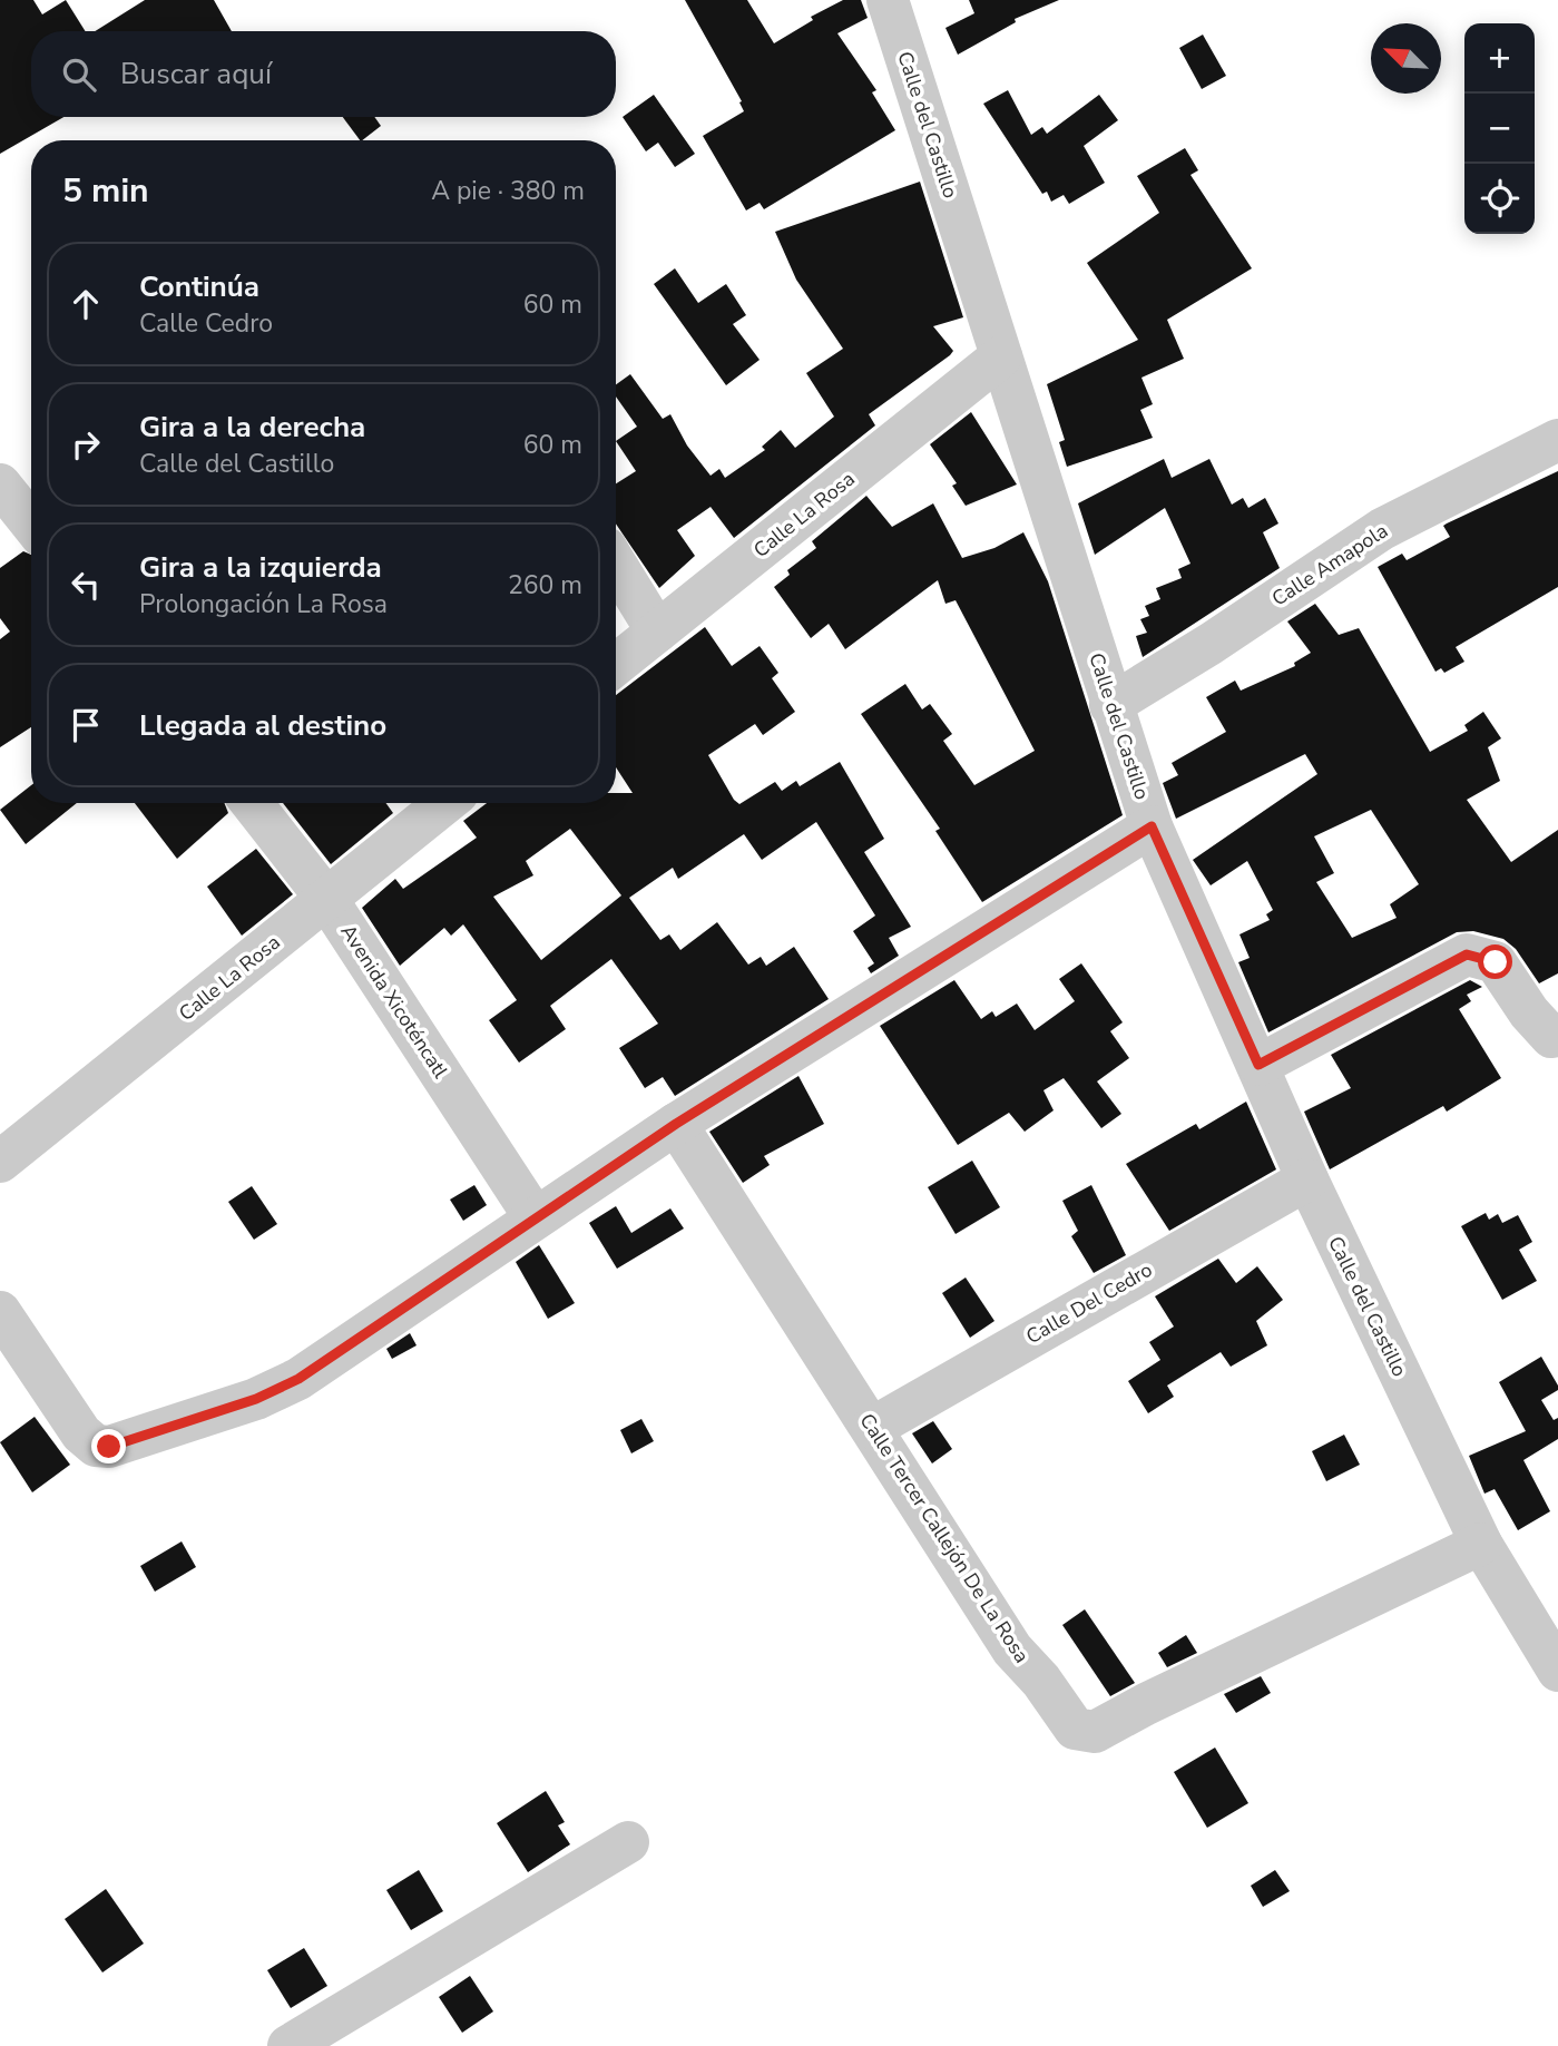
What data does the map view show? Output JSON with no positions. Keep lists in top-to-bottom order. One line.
{"streets":{"street":["Calle del Castillo","Calle La Rosa","Calle Amapola","Avenida Xicoténcatl","Calle Del Cedro","Calle Tercer Callejón De La Rosa"]},"crossings":[["Calle del Castillo","Calle La Rosa"],["Calle del Castillo","Calle Amapola"],["Calle del Castillo","Calle Del Cedro"],["Calle del Castillo","Calle Tercer Callejón De La Rosa"],["Calle La Rosa","Avenida Xicoténcatl"],["Calle Del Cedro","Calle Tercer Callejón De La Rosa"]],"north":"top left","page":{"map_buttons":["+","−"],"search":"Buscar aquí","heading":["5 min","A pie · 380 m"],"list":[["Continúa","Calle Cedro","60 m"],["Gira a la derecha","Calle del Castillo","60 m"],["Gira a la izquierda","Prolongación La Rosa","260 m"],"Llegada al destino"]}}
